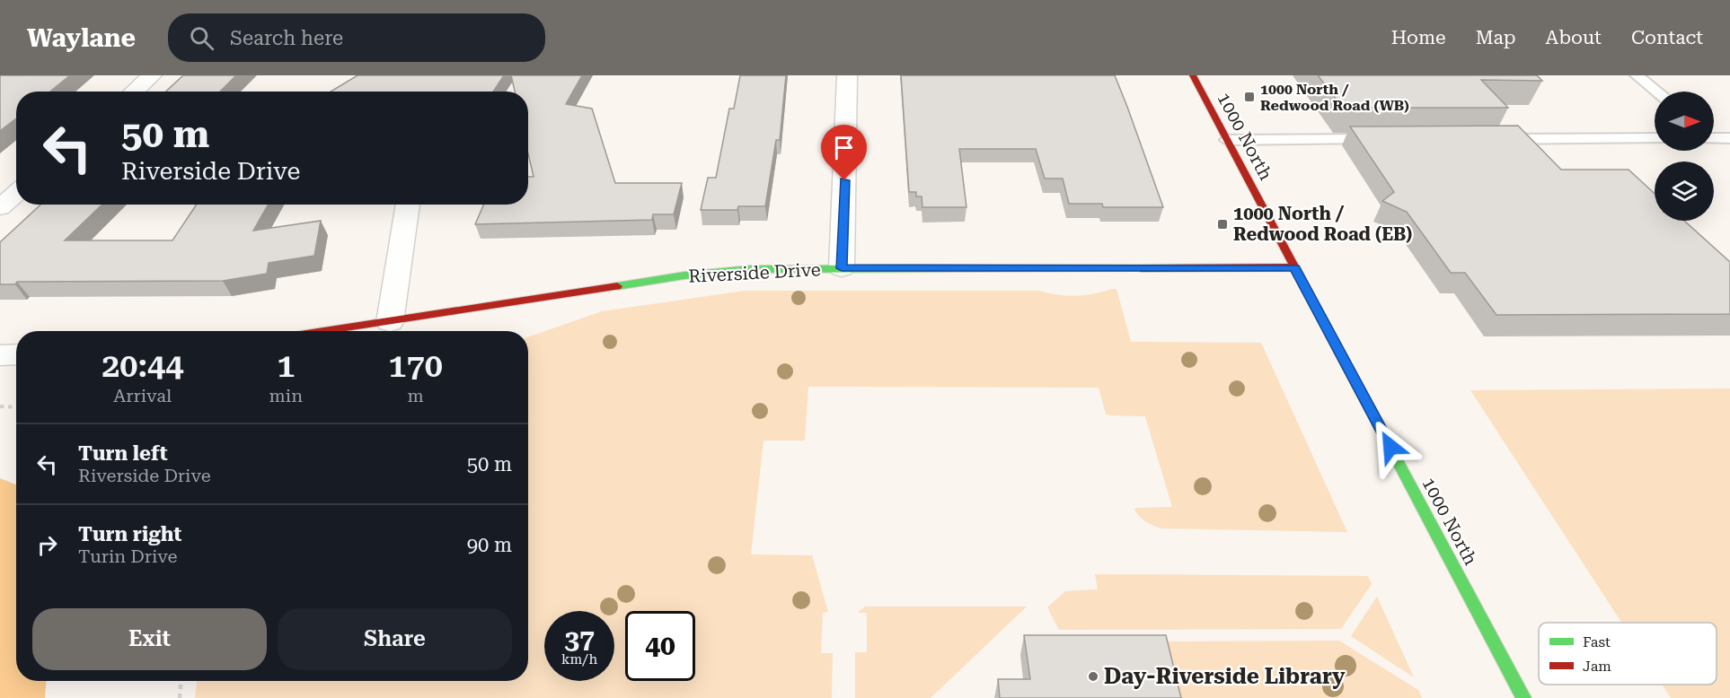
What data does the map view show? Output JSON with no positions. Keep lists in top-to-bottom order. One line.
{"streets":{"street":["1000 North","Riverside Drive"]},"crossings":[["1000 North","Riverside Drive"]],"places":{"transit":["1000 North / Redwood Road (WB)","1000 North / Redwood Road (EB)"],"other":["Day-Riverside Library"]},"legend":["Fast","Jam"],"north":"right","page":{"header":"Waylane","search":"Search here","nav":["Home","Map","About","Contact"],"turn":["50 m","Riverside Drive"],"eta":["20:44","Arrival","1","min","170","m"],"list":[{"name":"Turn left","note":"Riverside Drive","value":"50 m"},{"name":"Turn right","note":"Turin Drive","value":"90 m"}],"buttons":["Exit","Share"],"speed":"37 km/h","limit":"40"}}
